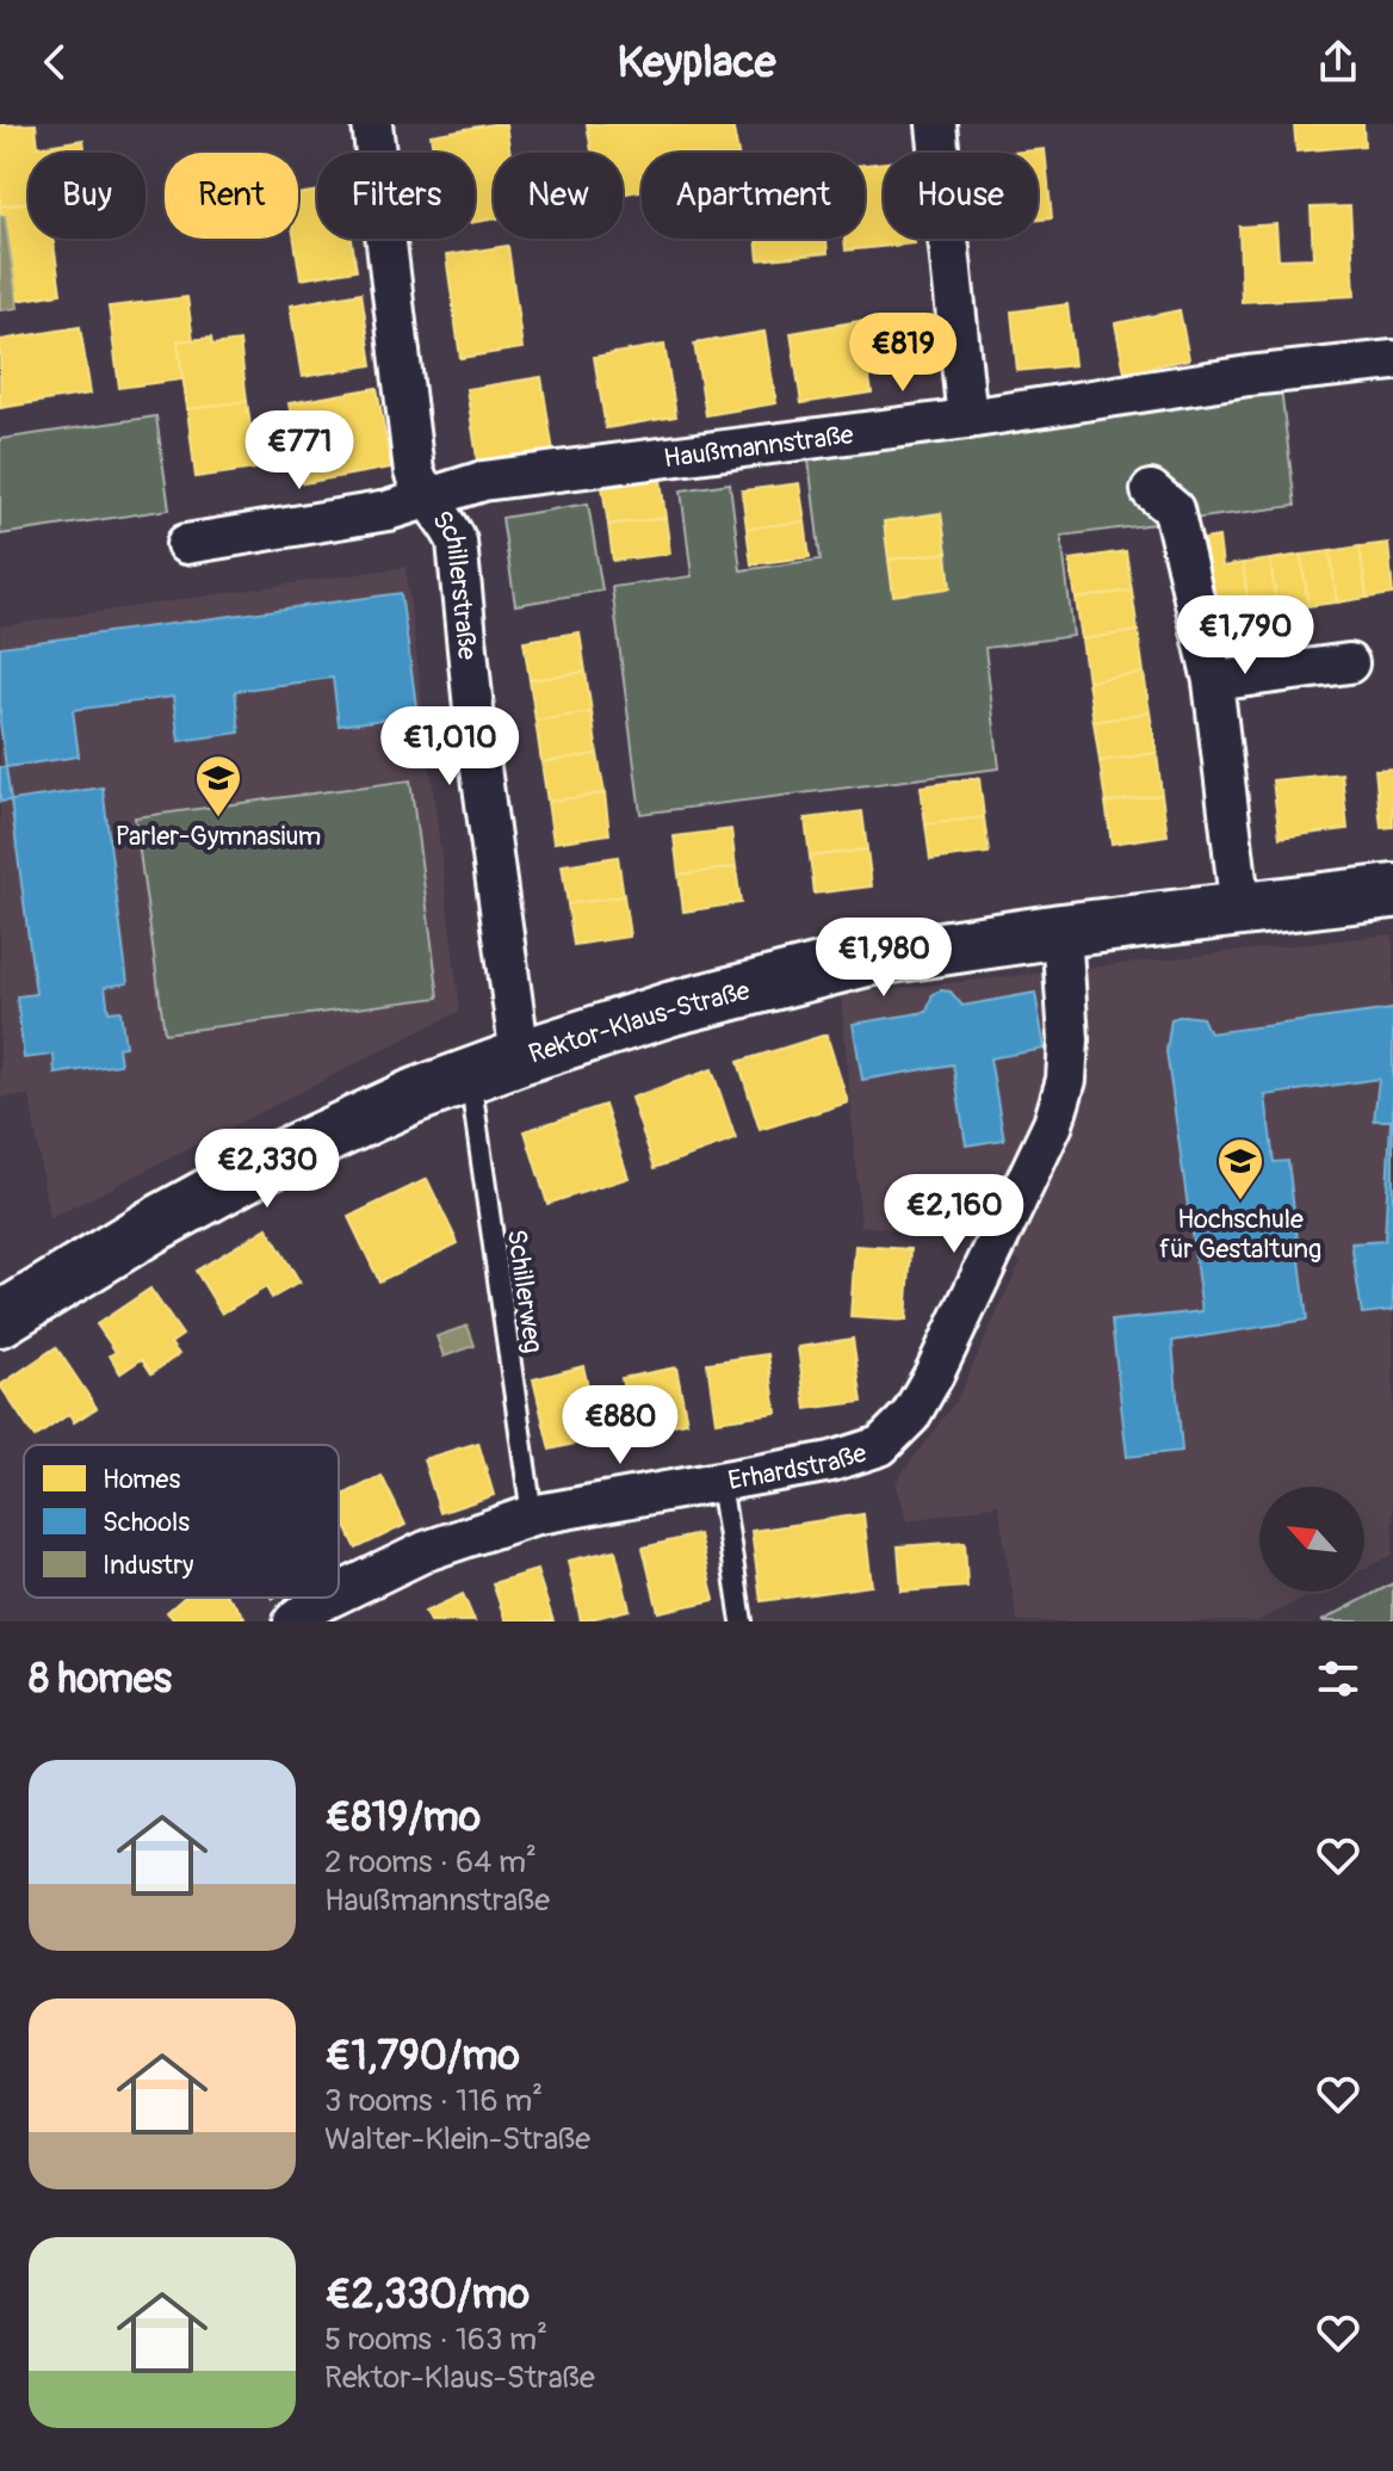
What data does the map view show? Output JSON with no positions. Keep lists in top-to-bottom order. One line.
{"streets":{"main road":["Rektor-Klaus-Straße"],"street":["Haußmannstraße","Schillerstraße","Erhardstraße"],"lane":["Schillerweg"]},"crossings":[["Haußmannstraße","Schillerstraße"],["Schillerstraße","Rektor-Klaus-Straße"],["Rektor-Klaus-Straße","Schillerweg"],["Rektor-Klaus-Straße","Erhardstraße"],["Schillerweg","Erhardstraße"]],"places":{"school or university":["Parler-Gymnasium","Hochschule für Gestaltung"]},"legend":["Homes","Schools","Industry"],"north":"top left","page":{"header":"Keyplace","chip":["Buy","Rent","Filters","New","Apartment","House"],"price":["€819","€771","€1,790","€1,010","€1,980","€2,330","€2,160","€880"],"heading":"8 homes","list":[{"name":"€819/mo","note":"2 rooms · 64 m² · Haußmannstraße"},{"name":"€1,790/mo","note":"3 rooms · 116 m² · Walter-Klein-Straße"},{"name":"€2,330/mo","note":"5 rooms · 163 m² · Rektor-Klaus-Straße"}]}}
